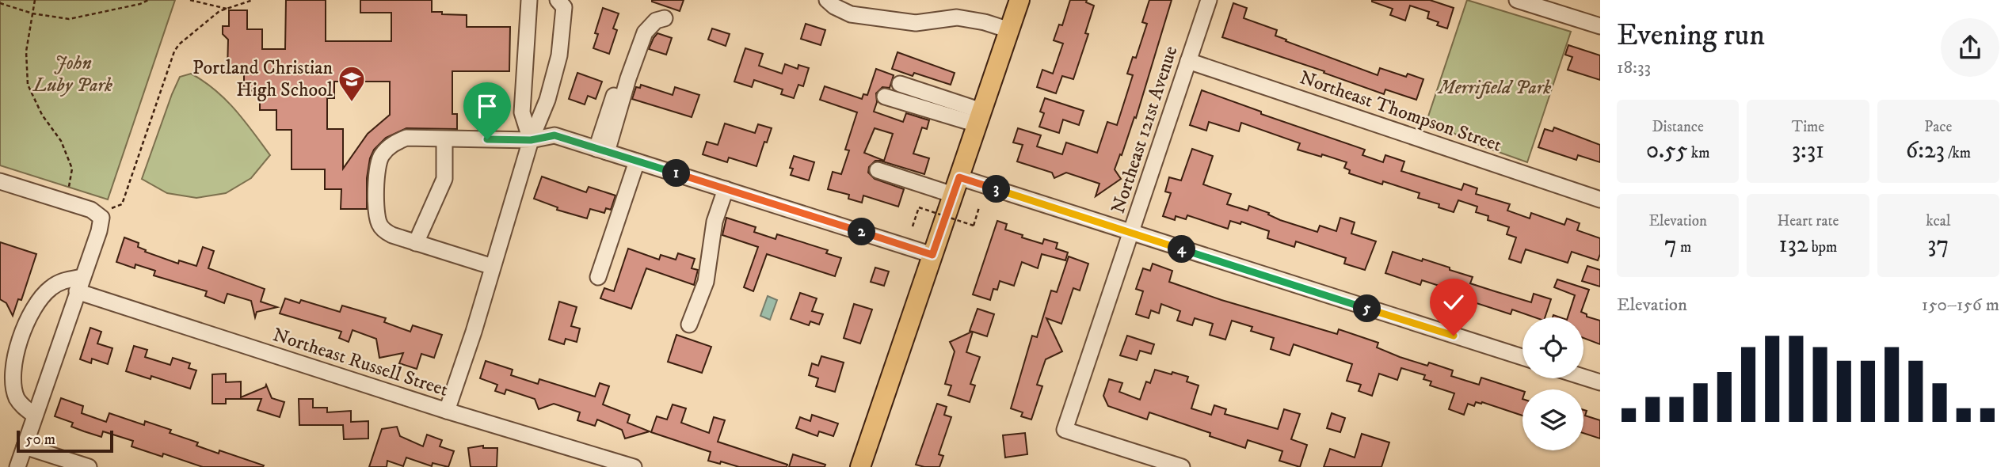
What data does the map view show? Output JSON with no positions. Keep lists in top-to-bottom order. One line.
{"streets":{"street":["Northeast Thompson Street","Northeast 121st Avenue","Northeast Russell Street"]},"crossings":[["Northeast Thompson Street","Northeast 121st Avenue"]],"parks":["John Luby Park","Merrifield Park"],"places":{"school or university":["Portland Christian High School"]},"scale_bar":"50 m","page":{"heading":["Evening run","18:33"],"stats":[["Distance","0.55 km"],["Time","3:31"],["Pace","6:23 /km"],["Elevation","7 m"],["Heart rate","132 bpm"],["kcal","37"]],"pins":["1","3","2","4","5"],"chart":["Elevation","150–156 m"],"scale":"50 m"}}
